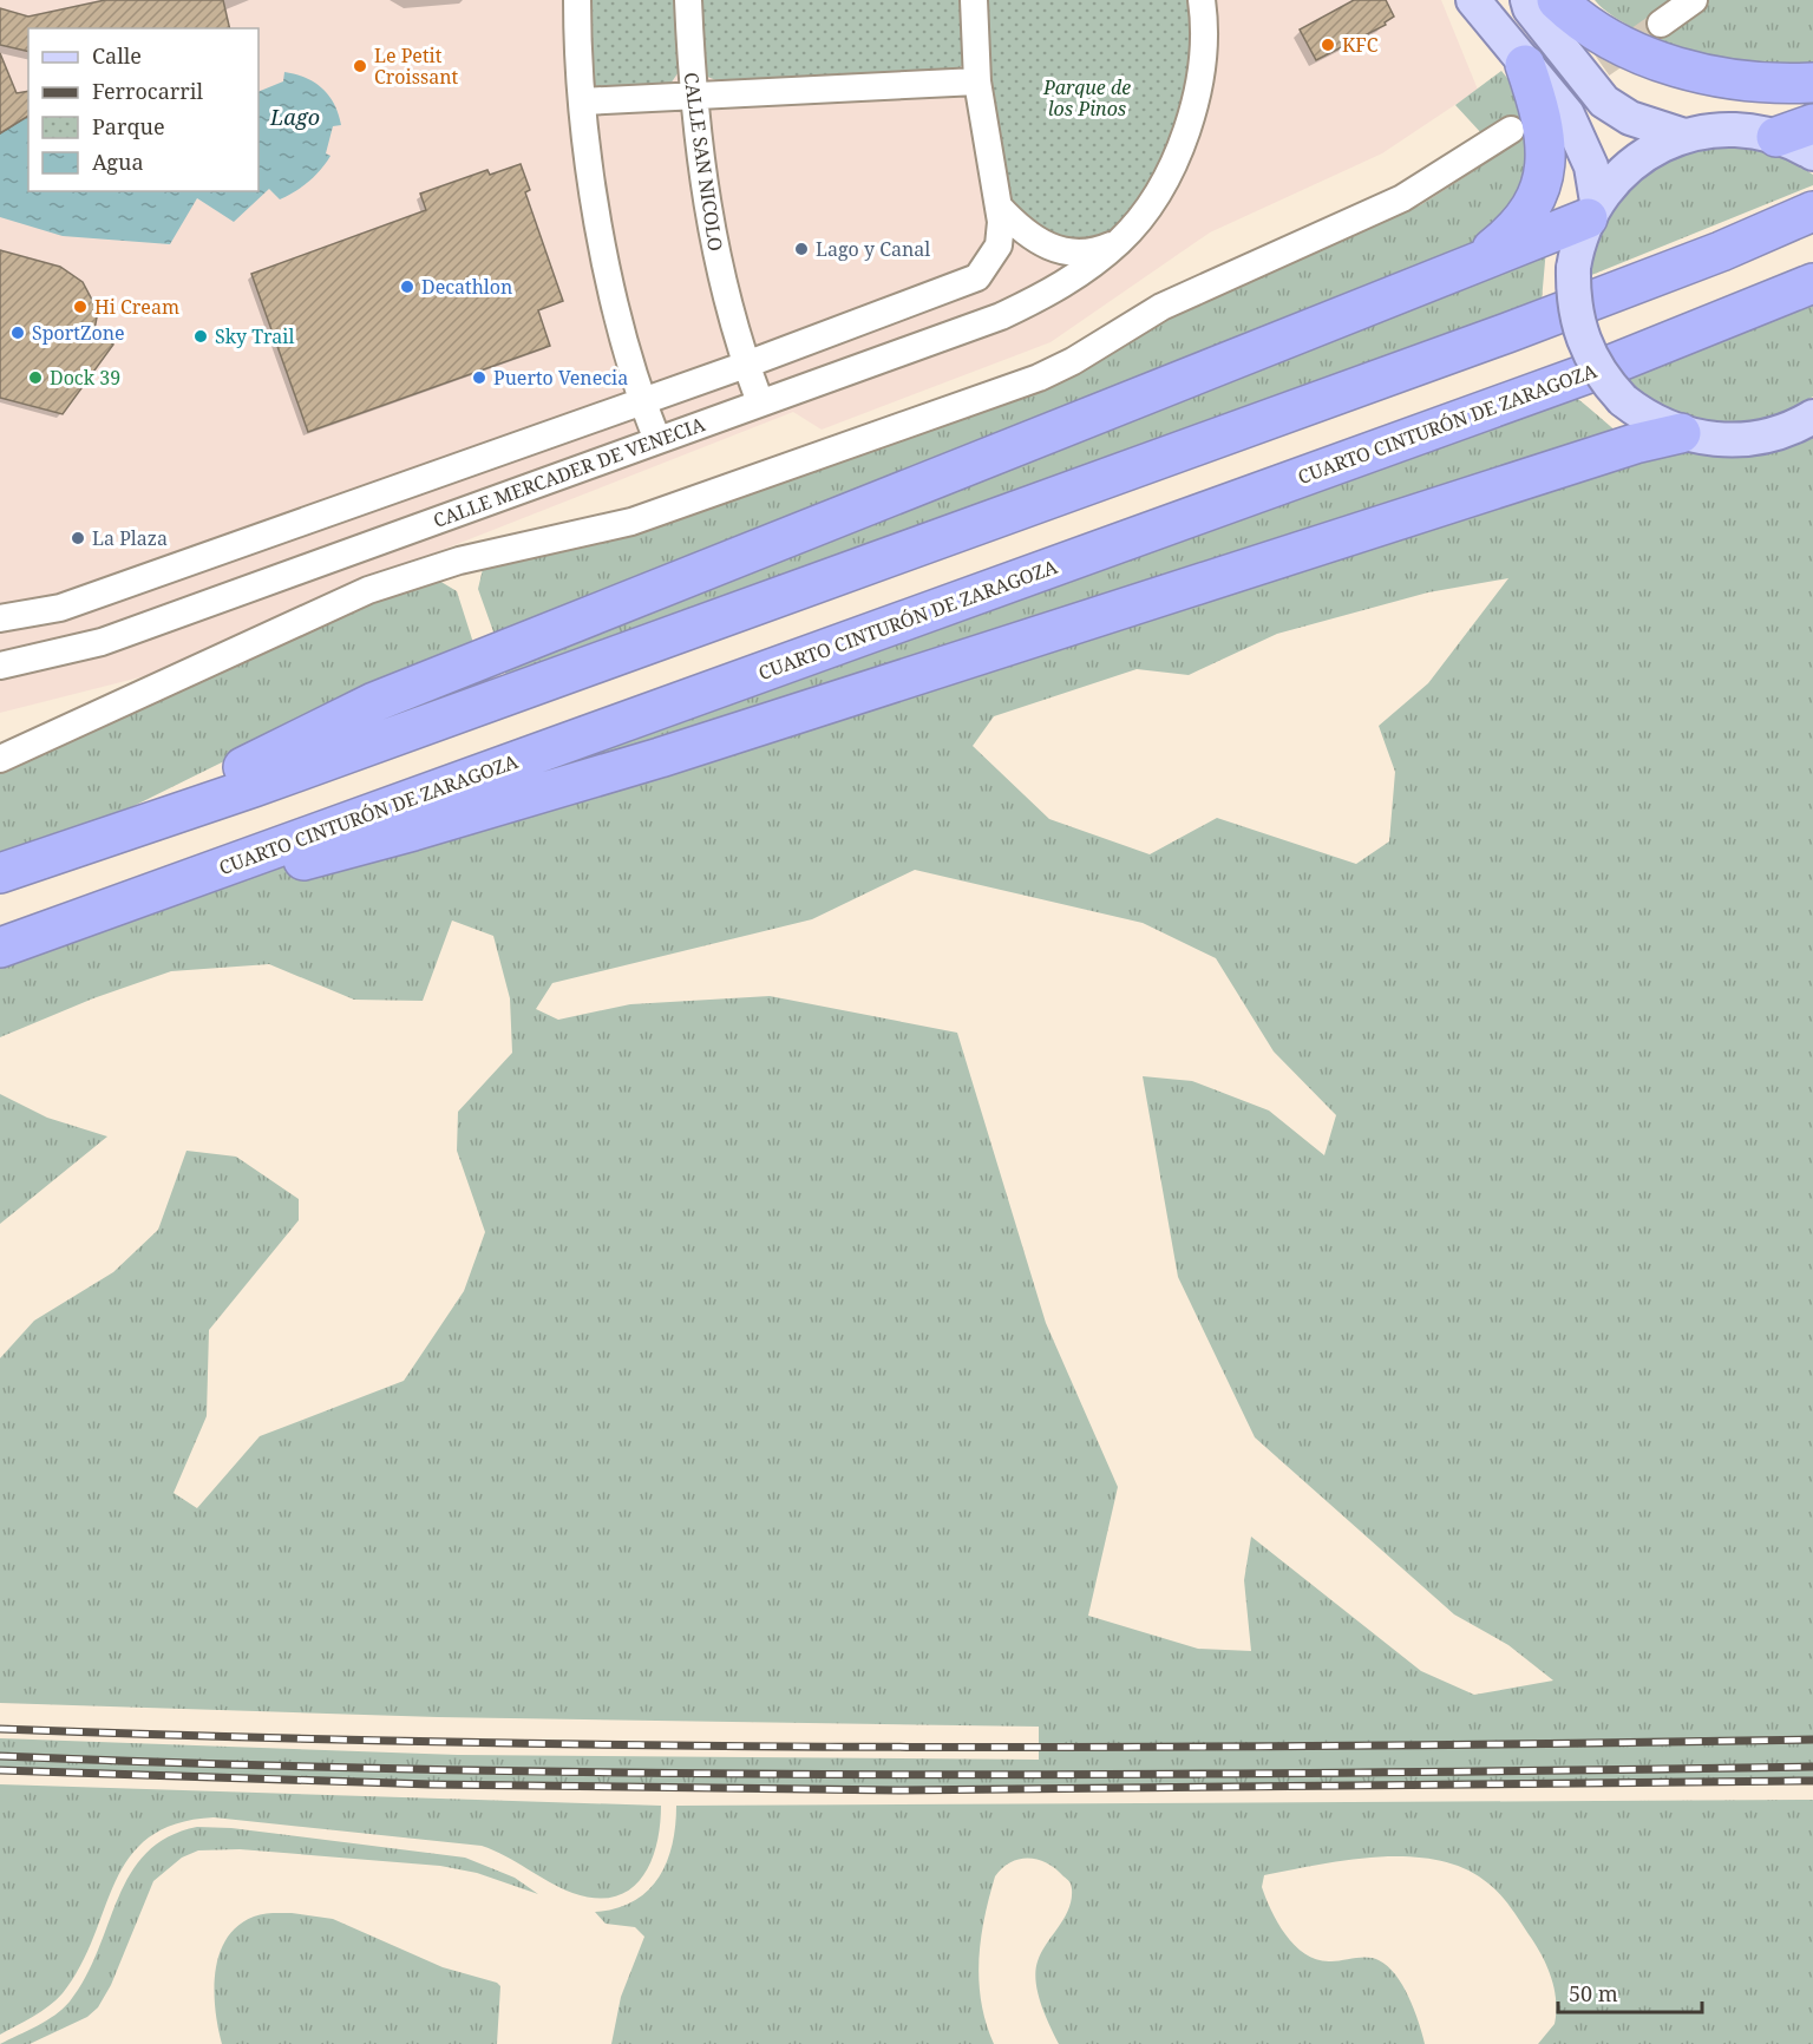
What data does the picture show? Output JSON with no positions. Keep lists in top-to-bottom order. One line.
{"streets":{"highway":["CUARTO CINTURÓN DE ZARAGOZA"],"street":["CALLE SAN NICOLO","CALLE MERCADER DE VENECIA"]},"crossings":[["CALLE SAN NICOLO","CALLE MERCADER DE VENECIA"]],"water":["Lago"],"parks":["Parque de los Pinos"],"places":["KFC","Le Petit Croissant","Lago y Canal","Decathlon","Hi Cream","SportZone","Sky Trail","Dock 39","Puerto Venecia","La Plaza"],"legend":["Calle","Ferrocarril","Parque","Agua"],"scale_bar":"50 m"}
